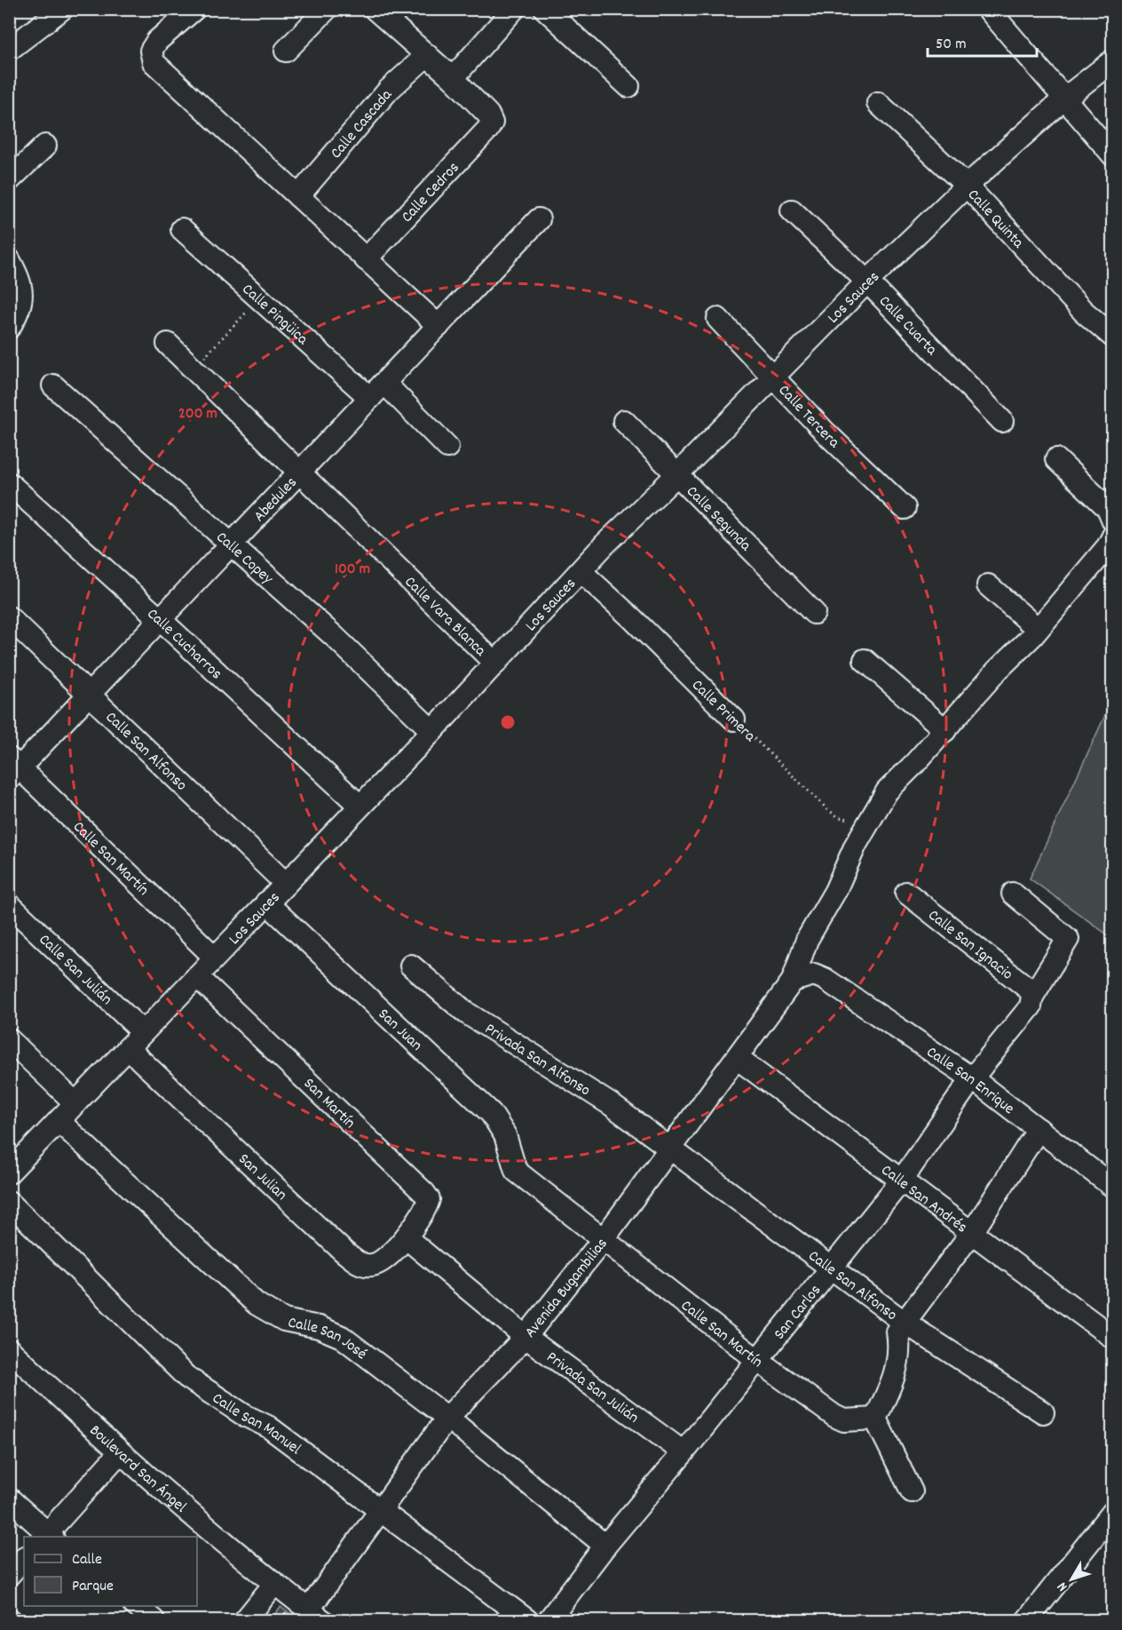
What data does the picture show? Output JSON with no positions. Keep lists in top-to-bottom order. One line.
{"streets":{"street":["Calle Cascada","Calle Cedros","Calle Quinta","Los Sauces","Calle Pingüica","Calle Cuarta","Calle Tercera","Abedules","Calle Segunda","Calle Copey","Calle Vara Blanca","Calle Cucharros","Calle Primera","Calle San Alfonso","Calle San Martín","Calle San Ignacio","Calle San Julián","San Juan","Privada San Alfonso","Calle San Enrique","San Martín","San Julian","Calle San Andrés","Avenida Bugambilias","San Carlos","Calle San José","Privada San Julián","Calle San Manuel","Boulevard San Ángel"]},"crossings":[["Calle Quinta","Los Sauces"],["Los Sauces","Calle Cuarta"],["Los Sauces","Calle Tercera"],["Los Sauces","Calle Segunda"],["Los Sauces","Calle Copey"],["Los Sauces","Calle Vara Blanca"],["Los Sauces","Calle Cucharros"],["Los Sauces","Calle Primera"],["Los Sauces","Calle San Alfonso"],["Los Sauces","Calle San Martín"],["Los Sauces","Calle San Julián"],["Los Sauces","San Juan"],["Los Sauces","San Martín"],["Los Sauces","San Julian"],["Los Sauces","Calle San José"],["Calle Pingüica","Abedules"],["Abedules","Calle Copey"],["Abedules","Calle Vara Blanca"],["Abedules","Calle Cucharros"],["Abedules","Calle San Alfonso"],["Abedules","Calle San Martín"],["Calle Primera","Avenida Bugambilias"],["Calle San Alfonso","Privada San Alfonso"],["Calle San Alfonso","Avenida Bugambilias"],["Calle San Alfonso","San Carlos"],["Calle San Martín","San Juan"],["Calle San Martín","Avenida Bugambilias"],["Calle San Martín","San Carlos"],["Calle San Ignacio","San Carlos"],["Privada San Alfonso","Avenida Bugambilias"],["Calle San Enrique","Avenida Bugambilias"],["Calle San Enrique","San Carlos"],["San Martín","San Julian"],["San Martín","Privada San Julián"],["San Julian","Privada San Julián"],["Calle San Andrés","Avenida Bugambilias"],["Calle San Andrés","San Carlos"],["Avenida Bugambilias","Calle San José"],["Avenida Bugambilias","Privada San Julián"],["Avenida Bugambilias","Calle San Manuel"],["Avenida Bugambilias","Boulevard San Ángel"],["San Carlos","Calle San José"],["San Carlos","Privada San Julián"]],"legend":["Calle","Parque"],"scale_bar":"50 m","north":"bottom left","rings":["200 m","100 m"]}
